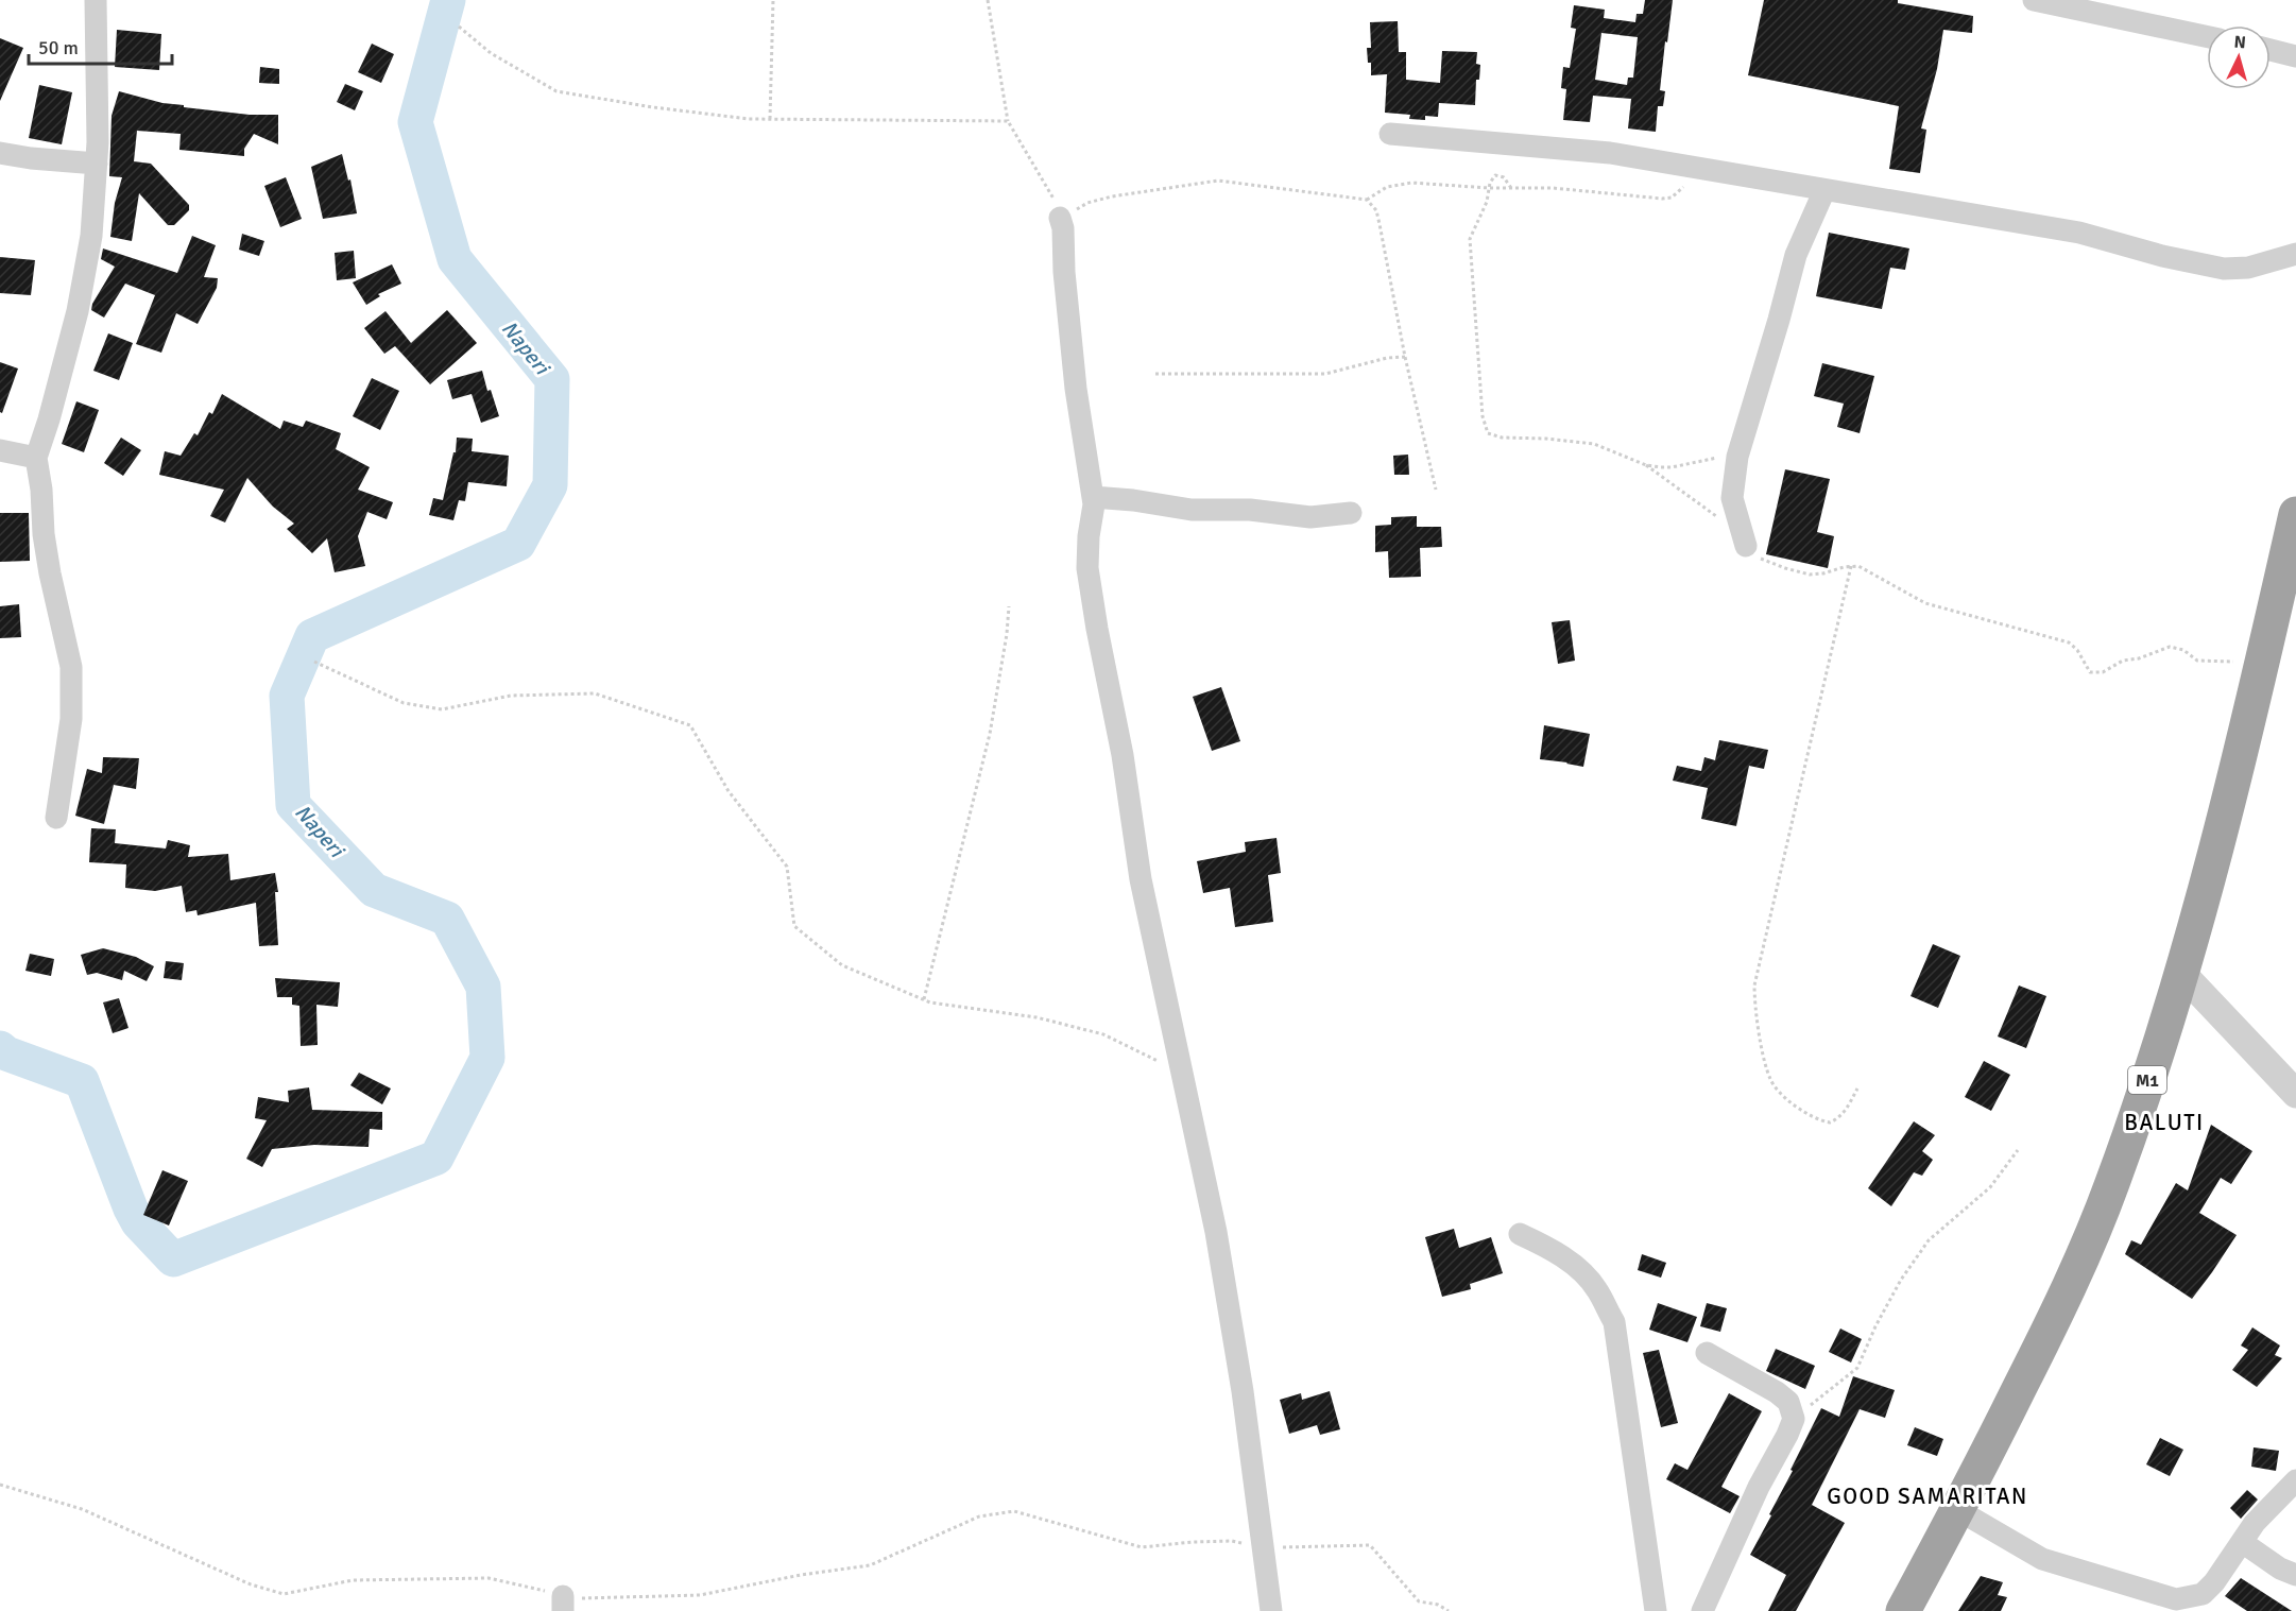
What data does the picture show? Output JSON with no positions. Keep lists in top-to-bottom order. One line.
{"streets":{"highway":["M1"]},"districts":["BALUTI","GOOD SAMARITAN"],"water":["Naperi"],"scale_bar":"50 m","north":"top"}
